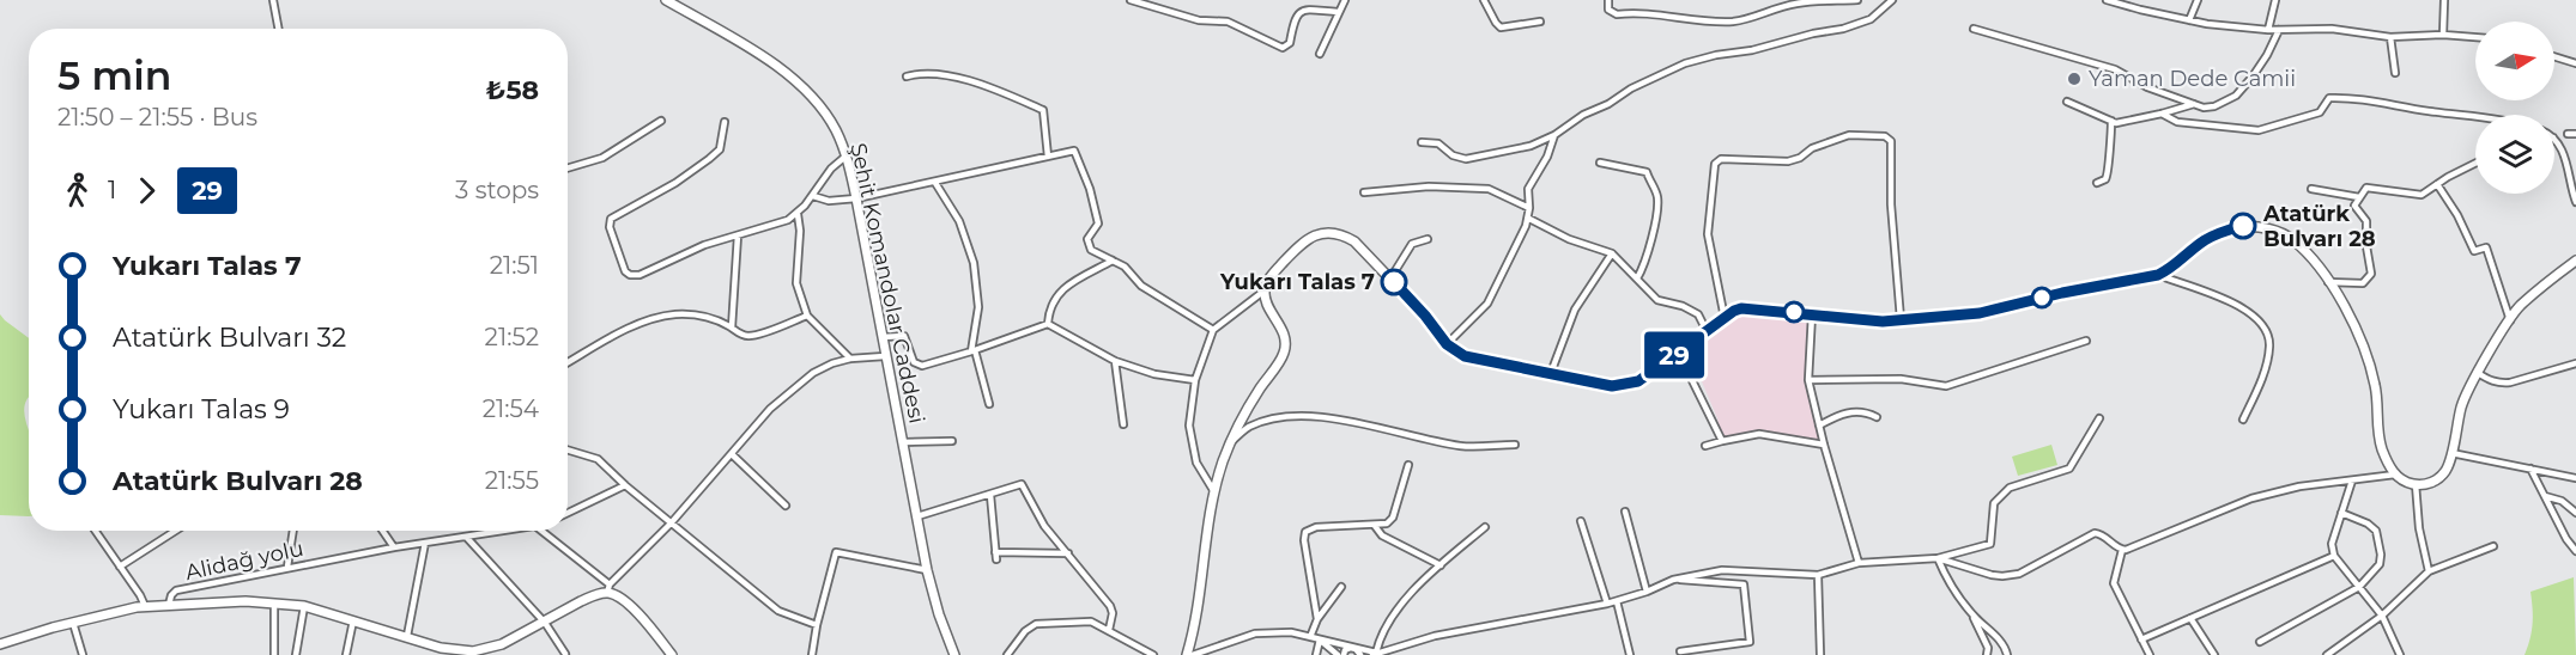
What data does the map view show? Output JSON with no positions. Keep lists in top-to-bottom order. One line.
{"streets":{"street":["Şehit Komandolar Caddesi","Alidağ yolu"]},"places":["Yaman Dede Camii","Atatürk Bulvarı 28","Yukarı Talas 7"],"lines":["bus line 29"],"north":"right","page":{"on_map":"29","heading":["5 min","21:50 – 21:55 · Bus","₺58"],"legs":["1","29","3 stops"],"list":[{"name":"Yukarı Talas 7","value":"21:51"},{"name":"Atatürk Bulvarı 32","value":"21:52"},{"name":"Yukarı Talas 9","value":"21:54"},{"name":"Atatürk Bulvarı 28","value":"21:55"}]}}
